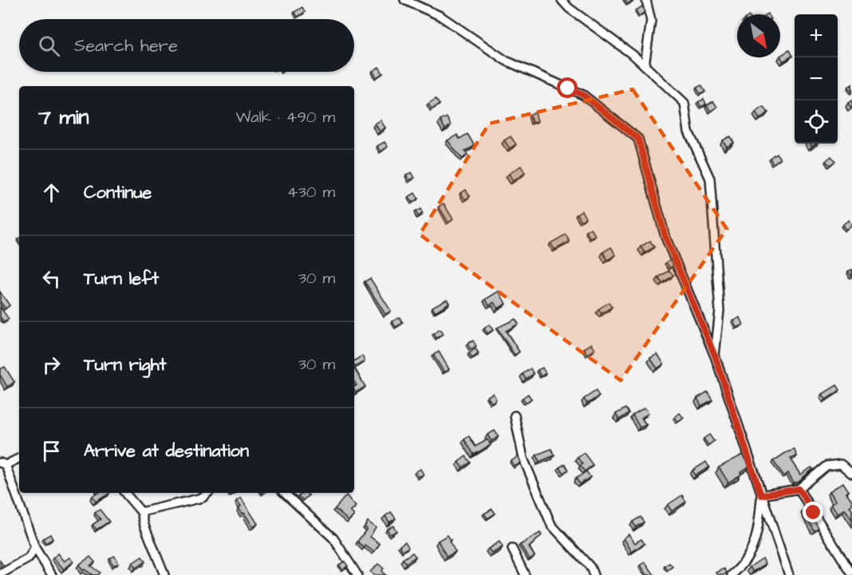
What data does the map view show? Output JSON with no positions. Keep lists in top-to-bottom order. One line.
{"north":"bottom right","page":{"map_buttons":["+","−"],"search":"Search here","heading":["7 min","Walk · 490 m"],"list":[["Continue","430 m"],["Turn left","30 m"],["Turn right","30 m"],"Arrive at destination"]}}
